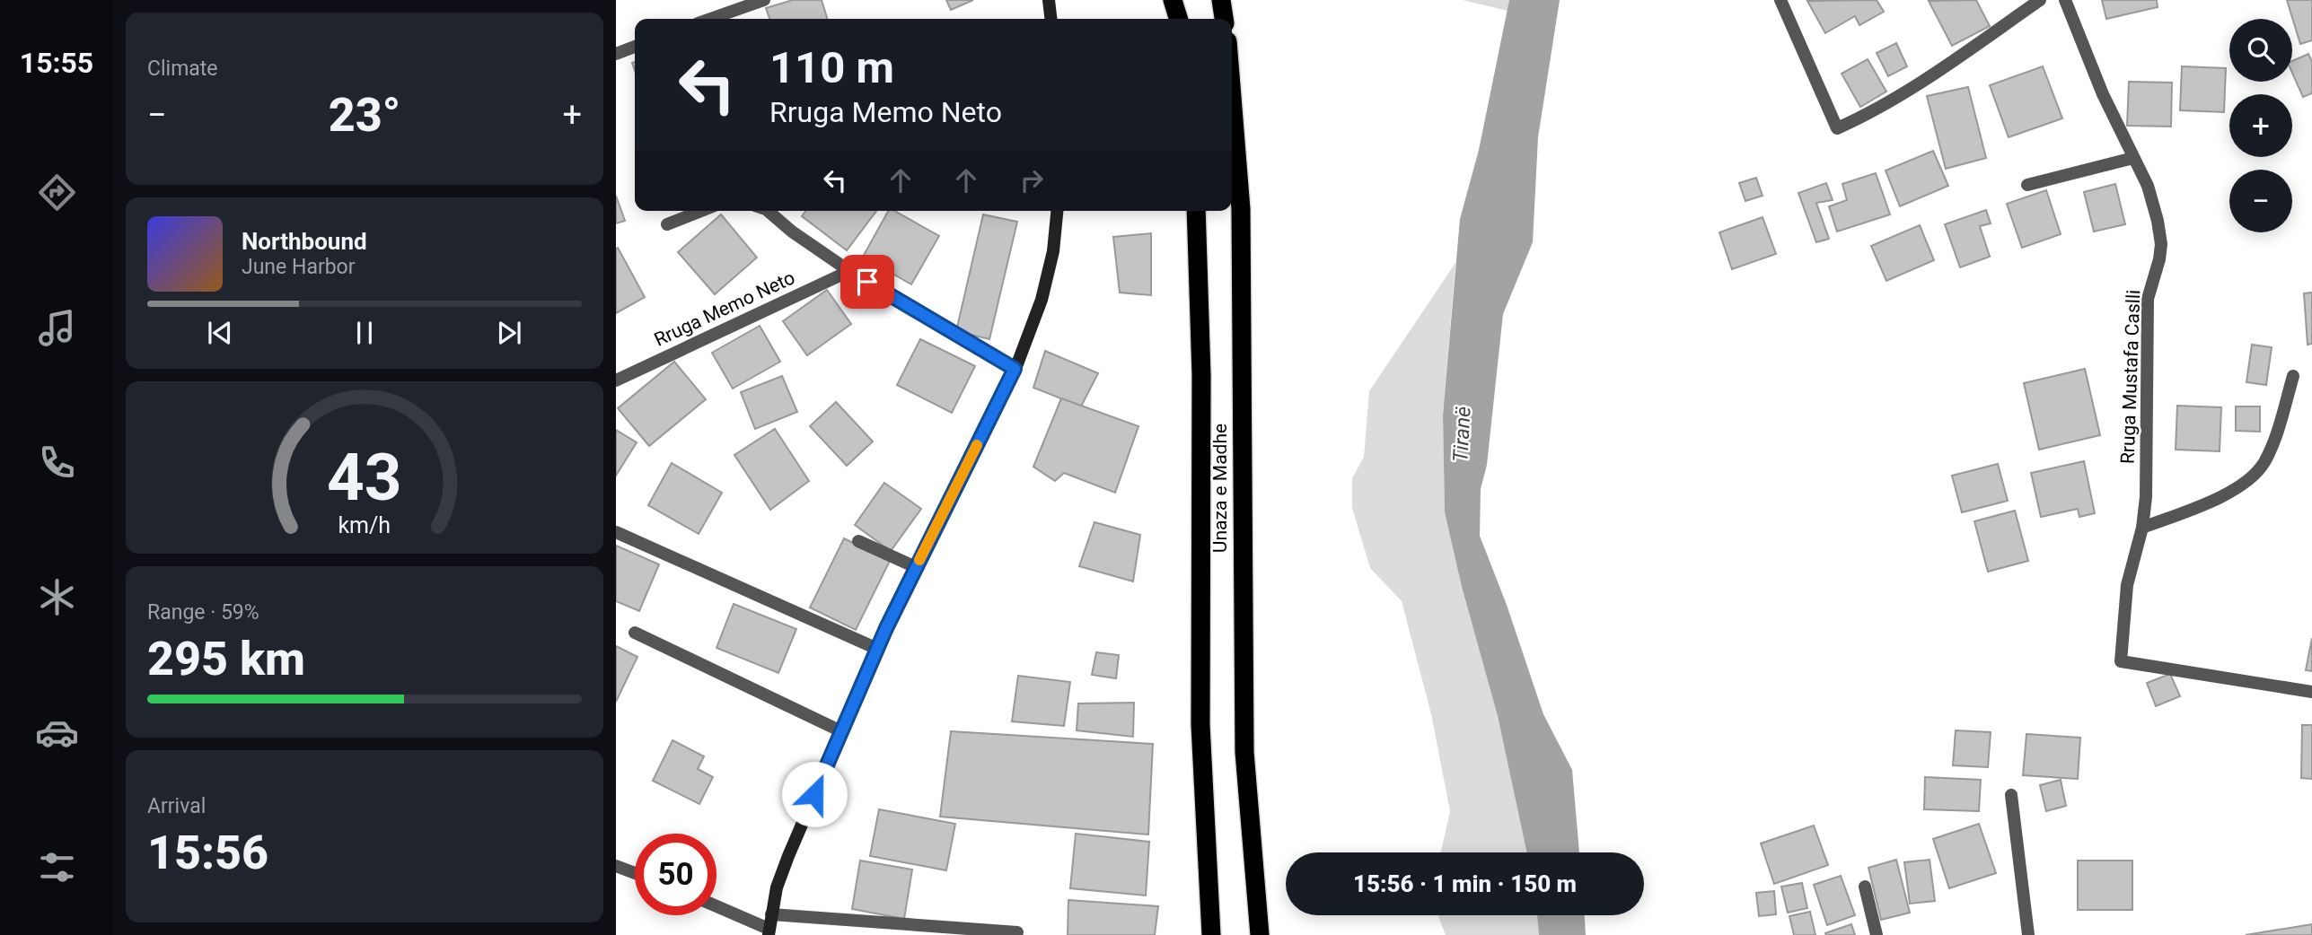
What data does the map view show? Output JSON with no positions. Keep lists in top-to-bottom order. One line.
{"streets":{"highway":["Unaza e Madhe"],"street":["Rruga Memo Neto","Rruga Mustafa Caslli"]},"water":["Tiranë"],"page":{"tabs":"15:55","tile":["Climate",["Range · 59%","295 km"],["Arrival","15:56"]],"map_buttons":["+","−"],"turn":["110 m","Rruga Memo Neto"],"heat":["−","23°","+"],"song":["Northbound","June Harbor"],"limit":"50","trip":"15:56 · 1 min · 150 m","gauge":["43","km/h"]}}
